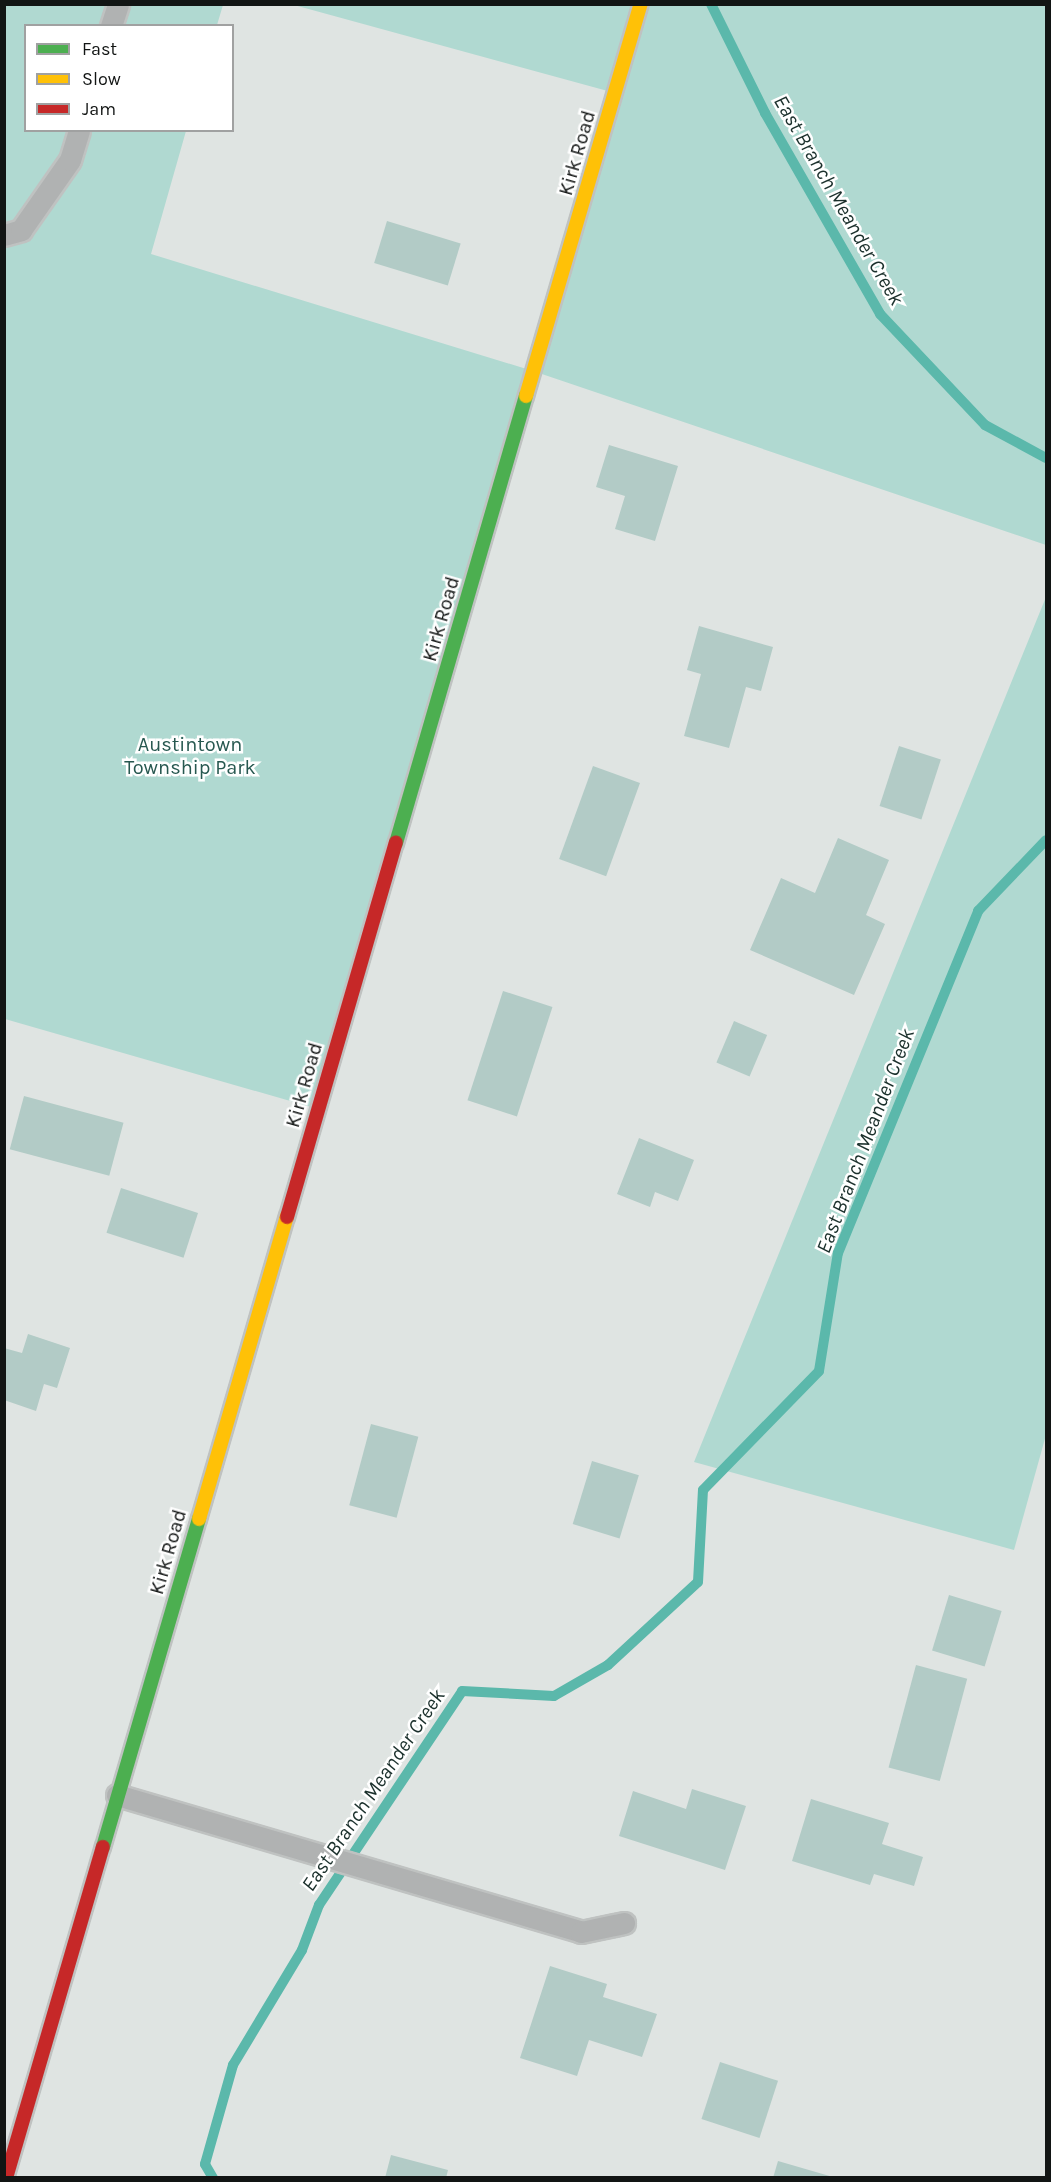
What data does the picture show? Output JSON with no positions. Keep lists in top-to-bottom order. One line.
{"streets":{"street":["Kirk Road"]},"water":["East Branch Meander Creek"],"parks":["Austintown Township Park"],"legend":["Fast","Slow","Jam"]}
